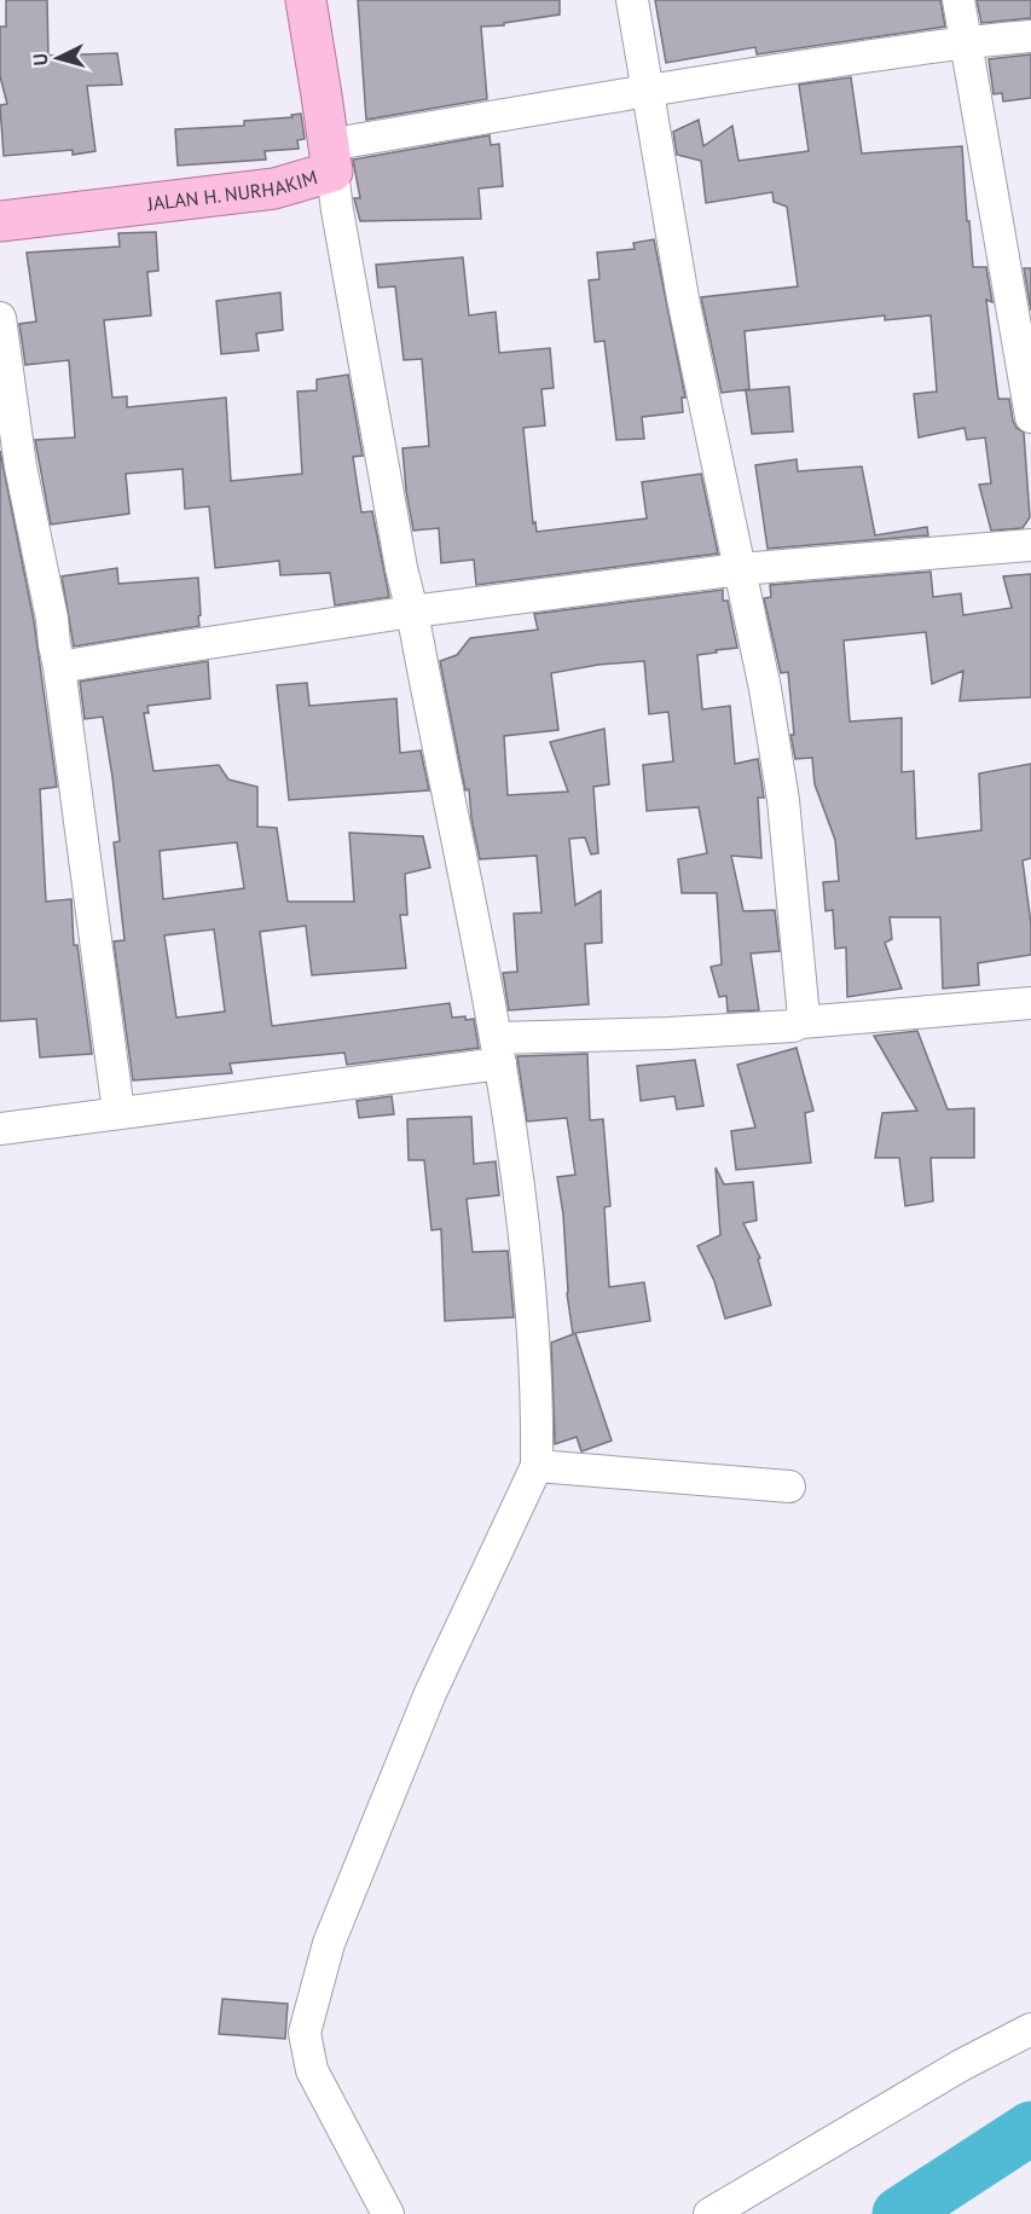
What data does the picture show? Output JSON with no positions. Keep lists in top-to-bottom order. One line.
{"streets":{"main road":["JALAN H. NURHAKIM"]},"north":"left"}
